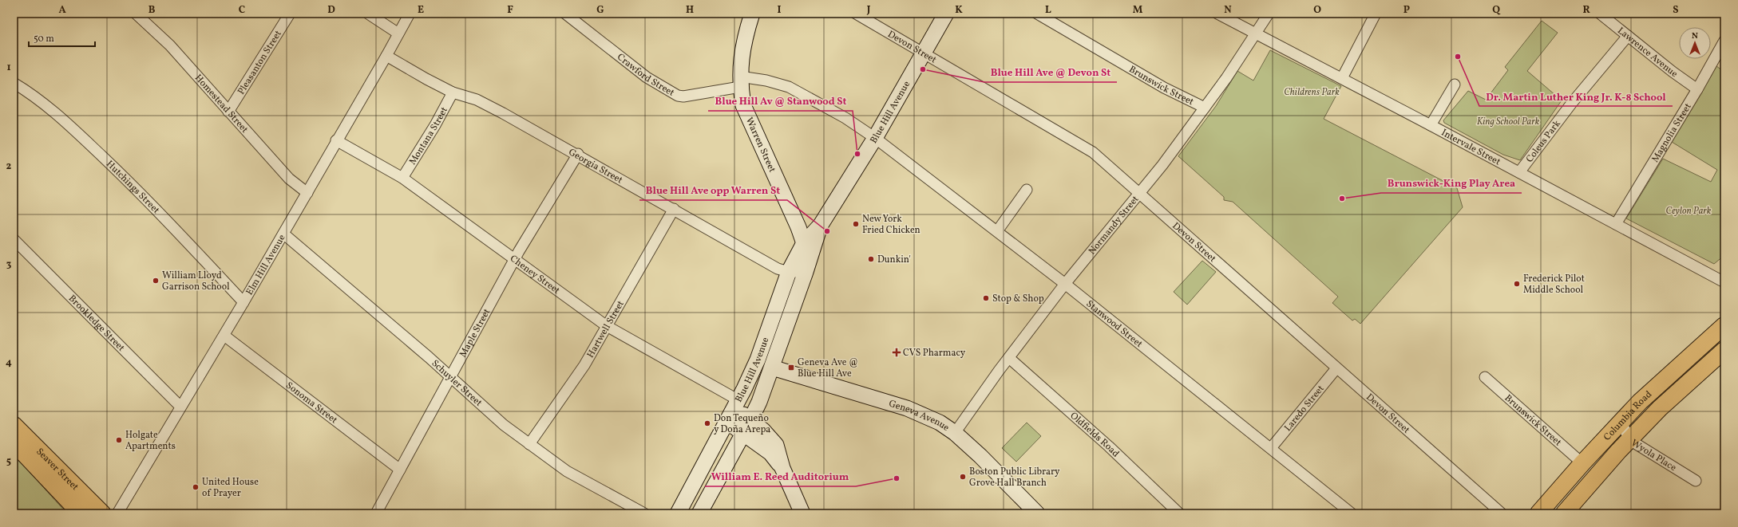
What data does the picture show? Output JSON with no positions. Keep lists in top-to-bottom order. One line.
{"streets":{"main road":["Blue Hill Avenue","Warren Street","Columbia Road","Geneva Avenue","Seaver Street"],"street":["Devon Street","Lawrence Avenue","Pleasanton Street","Crawford Street","Brunswick Street","Homestead Street","Magnolia Street","Montana Street","Coleus Park","Intervale Street","Georgia Street","Hutchings Street","Normandy Street","Elm Hill Avenue","Cheney Street","Brookledge Street","Stanwood Street","Hartwell Street","Maple Street","Schuyler Street","Sonoma Street","Laredo Street","Oldfields Road","Wyola Place"]},"crossings":[["Devon Street","Blue Hill Avenue"],["Devon Street","Normandy Street"],["Devon Street","Laredo Street"],["Lawrence Avenue","Magnolia Street"],["Lawrence Avenue","Coleus Park"],["Pleasanton Street","Homestead Street"],["Crawford Street","Blue Hill Avenue"],["Crawford Street","Warren Street"],["Crawford Street","Stanwood Street"],["Brunswick Street","Normandy Street"],["Brunswick Street","Columbia Road"],["Homestead Street","Elm Hill Avenue"],["Blue Hill Avenue","Warren Street"],["Blue Hill Avenue","Georgia Street"],["Blue Hill Avenue","Cheney Street"],["Blue Hill Avenue","Stanwood Street"],["Blue Hill Avenue","Geneva Avenue"],["Magnolia Street","Intervale Street"],["Montana Street","Georgia Street"],["Montana Street","Cheney Street"],["Coleus Park","Intervale Street"],["Warren Street","Georgia Street"],["Intervale Street","Normandy Street"],["Georgia Street","Elm Hill Avenue"],["Georgia Street","Hartwell Street"],["Georgia Street","Maple Street"],["Hutchings Street","Elm Hill Avenue"],["Normandy Street","Stanwood Street"],["Normandy Street","Geneva Avenue"],["Normandy Street","Oldfields Road"],["Elm Hill Avenue","Cheney Street"],["Elm Hill Avenue","Brookledge Street"],["Elm Hill Avenue","Schuyler Street"],["Elm Hill Avenue","Sonoma Street"],["Cheney Street","Hartwell Street"],["Cheney Street","Maple Street"],["Stanwood Street","Laredo Street"],["Hartwell Street","Schuyler Street"],["Maple Street","Schuyler Street"],["Maple Street","Sonoma Street"],["Columbia Road","Wyola Place"]],"parks":["Childrens Park","King School Park","Ceylon Park"],"places":{"other":["Dr. Martin Luther King Jr. K-8 School","Blue Hill Ave @ Devon St","Blue Hill Av @ Stanwood St","Brunswick-King Play Area","New York Fried Chicken","Blue Hill Ave opp Warren St","Dunkin'","William Lloyd Garrison School","Frederick Pilot Middle School","Stop & Shop","Don Tequeño y Doña Arepa","Holgate Apartments","Boston Public Library Grove Hall Branch","William E. Reed Auditorium","United House of Prayer"],"health":["CVS Pharmacy"],"transit":["Geneva Ave @ Blue Hill Ave"]},"scale_bar":"50 m","north":"top","grid":{"columns":["A","B","C","D","E","F","G","H","I","J","K","L","M","N","O","P","Q","R","S"],"rows":["1","2","3","4","5"]}}
